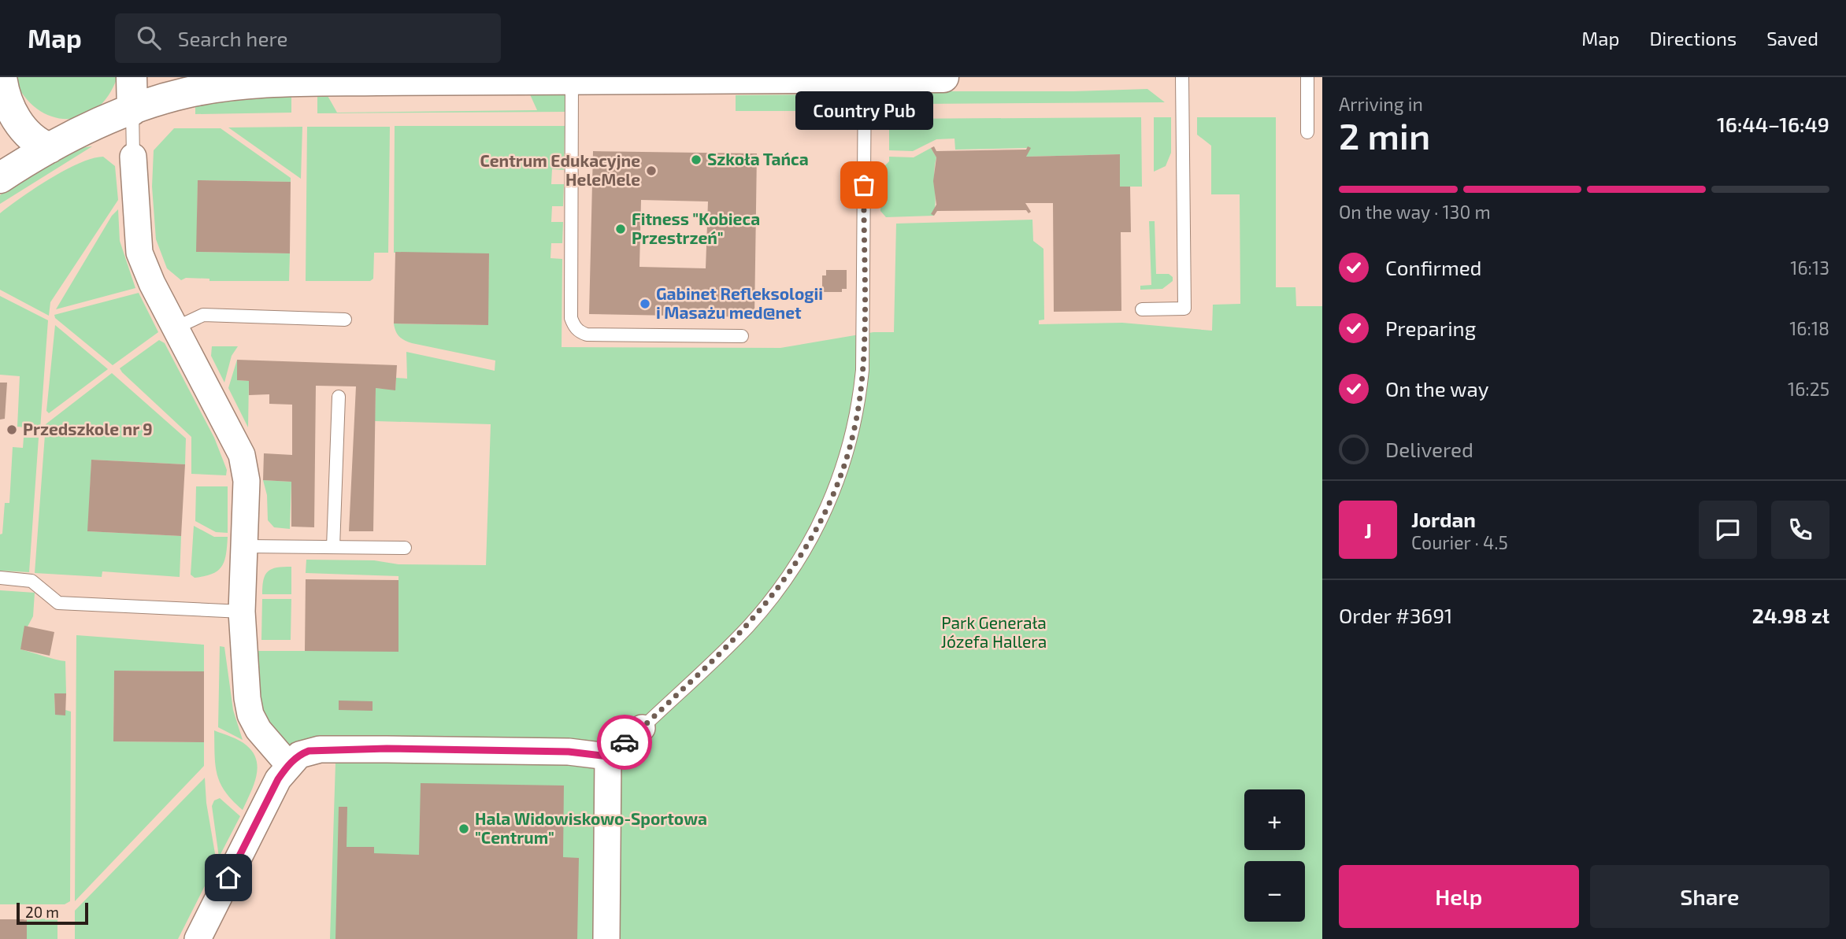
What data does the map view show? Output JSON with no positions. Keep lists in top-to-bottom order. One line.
{"parks":["Park Generała Józefa Hallera"],"places":["Szkoła Tańca","Centrum Edukacyjne HeleMele","Country Pub","Fitness \"Kobieca Przestrzeń\"","Gabinet Refleksologii i Masażu med@net","Przedszkole nr 9","Hala Widowiskowo-Sportowa \"Centrum\""],"scale_bar":"20 m","page":{"header":"Map","search":"Search here","nav":["Map","Directions","Saved"],"heading":["2 min","Arriving in","16:44–16:49"],"panel":["Jordan","Courier · 4.5","Order #3691","24.98 zł"],"bubble":"Country Pub","bar":"On the way · 130 m","list":[["Confirmed","16:13"],["Preparing","16:18"],["On the way","16:25"],"Delivered"],"round":"J","map_buttons":["+","−"],"buttons":["Help","Share"],"scale":"20 m"}}
